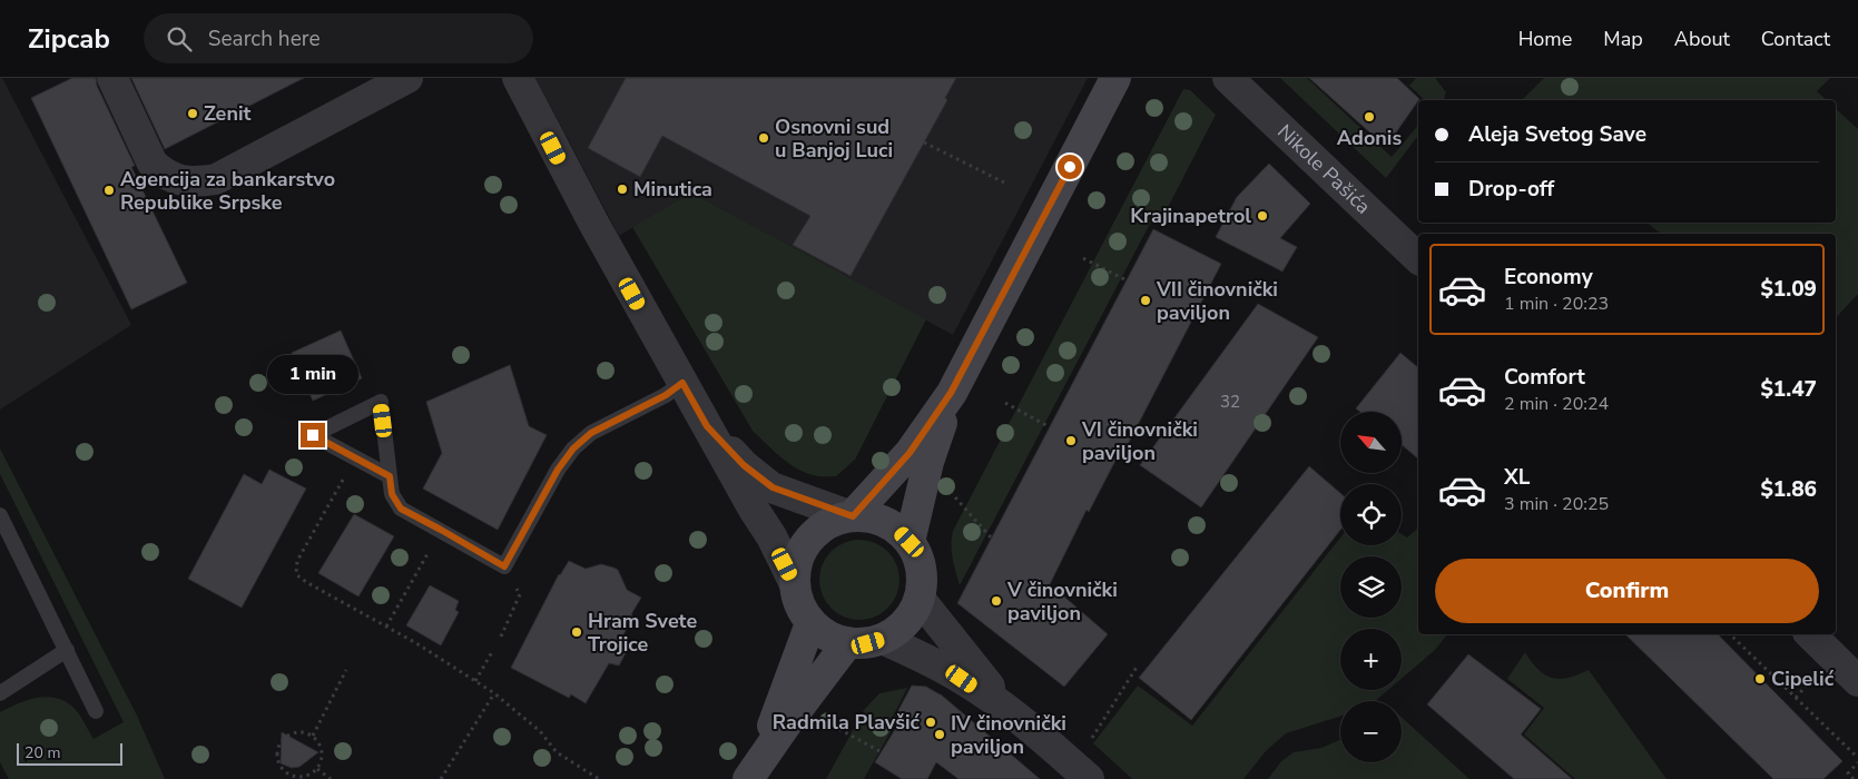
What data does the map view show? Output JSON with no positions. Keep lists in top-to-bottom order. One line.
{"streets":{"street":["Nikole Pašića"]},"places":["Zenit","Adonis","Osnovni sud u Banjoj Luci","Minutica","Agencija za bankarstvo Republike Srpske","Krajinapetrol","VII činovnički paviljon","VI činovnički paviljon","V činovnički paviljon","Hram Svete Trojice","Cipelić","Radmila Plavšić","IV činovnički paviljon"],"house_numbers":["32"],"scale_bar":"20 m","north":"top left","page":{"header":"Zipcab","search":"Search here","nav":["Home","Map","About","Contact"],"banner":["Aleja Svetog Save","Drop-off"],"list":[{"name":"Economy","note":"1 min · 20:23","value":"$1.09"},{"name":"Comfort","note":"2 min · 20:24","value":"$1.47"},{"name":"XL","note":"3 min · 20:25","value":"$1.86"}],"bubble":"1 min","map_buttons":["+","−"],"buttons":"Confirm","scale":"20 m"}}
